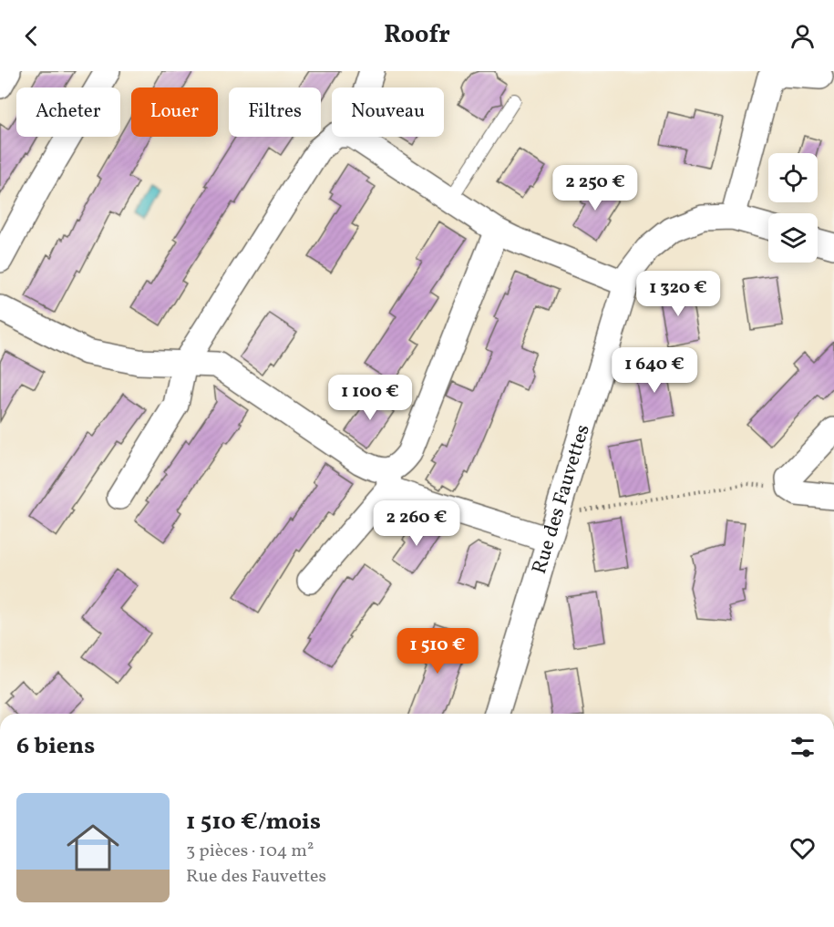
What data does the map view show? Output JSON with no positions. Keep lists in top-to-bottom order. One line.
{"streets":{"street":["Rue des Fauvettes"]},"page":{"header":"Roofr","chip":["Acheter","Louer","Filtres","Nouveau"],"price":["2 250 €","1 320 €","1 640 €","1 100 €","2 260 €","1 510 €"],"heading":"6 biens","list":[{"name":"1 510 €/mois","note":"3 pièces · 104 m² · Rue des Fauvettes"}]}}
